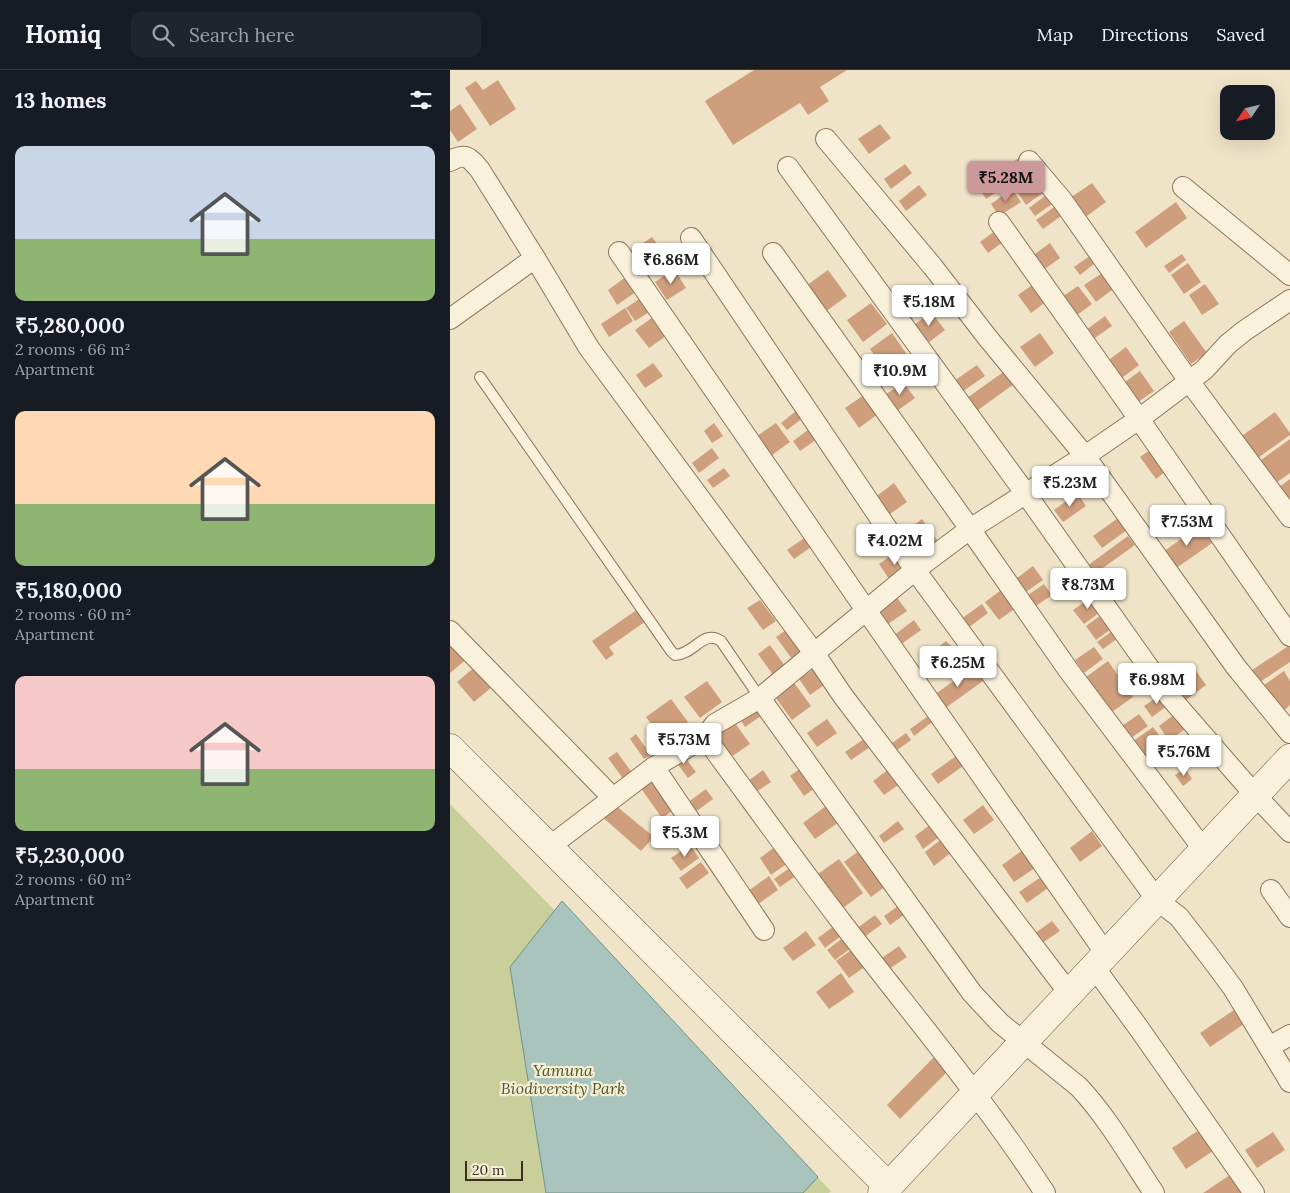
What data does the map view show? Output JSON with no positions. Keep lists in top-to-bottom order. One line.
{"parks":["Yamuna Biodiversity Park"],"scale_bar":"20 m","north":"bottom left","page":{"header":"Homiq","search":"Search here","nav":["Map","Directions","Saved"],"heading":"13 homes","list":[{"name":"₹5,280,000","note":"2 rooms · 66 m² · Apartment"},{"name":"₹5,180,000","note":"2 rooms · 60 m² · Apartment"},{"name":"₹5,230,000","note":"2 rooms · 60 m² · Apartment"}],"price":["₹5.28M","₹6.86M","₹5.18M","₹10.9M","₹5.23M","₹7.53M","₹4.02M","₹8.73M","₹6.25M","₹6.98M","₹5.73M","₹5.76M","₹5.3M"],"scale":"20 m"}}
